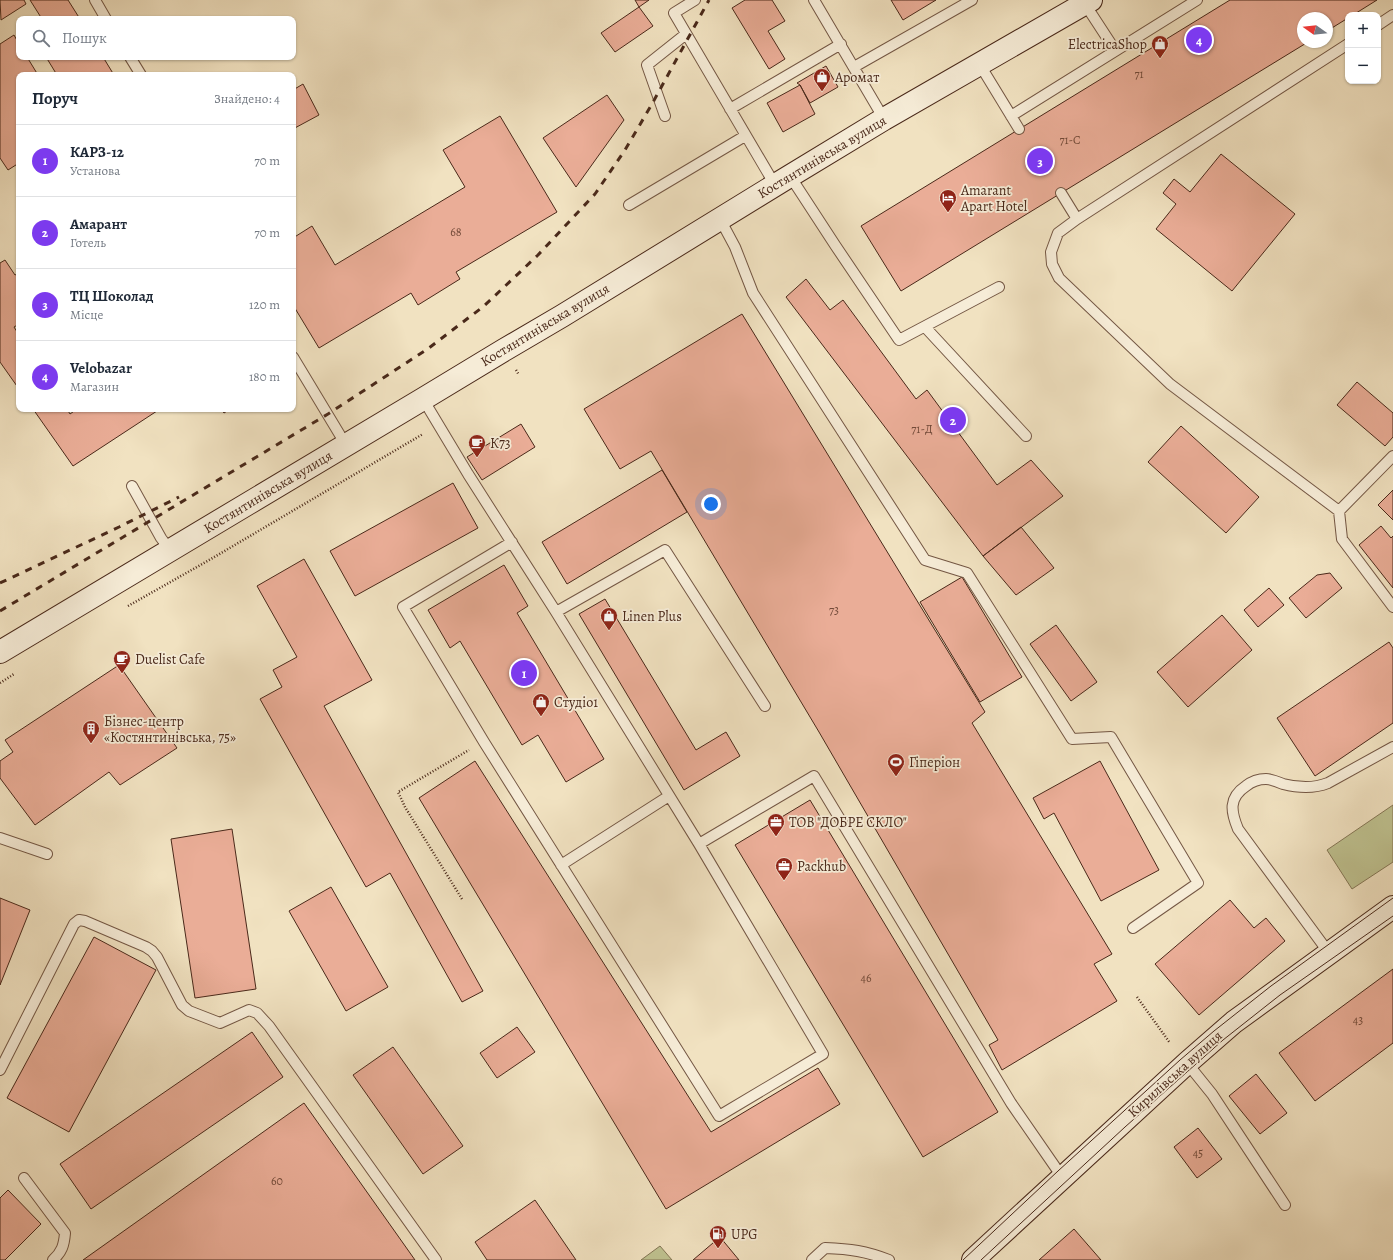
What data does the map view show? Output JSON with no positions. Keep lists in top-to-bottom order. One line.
{"streets":{"main road":["Костянтинівська вулиця","Кирилівська вулиця"]},"places":{"shop":["ElectricaShop","Аромат","Linen Plus","Студіо1"],"hotel":["Amarant Apart Hotel"],"cafe":["К73","Duelist Cafe"],"building":["Бізнес-центр «Костянтинівська, 75»"],"sports":["Гіперіон"],"office":["ТОВ \"ДОБРЕ СКЛО\"","Packhub"],"fuel station":["UPG"]},"house_numbers":["71","71-С","68","71-Д","73","46","43","45","60"],"north":"left","page":{"map_buttons":["+","−"],"search":"Пошук","pins":["4","3","2","1"],"heading":["Поруч","Знайдено: 4"],"list":[{"mark":"1","name":"КАРЗ-12","note":"Установа","value":"70 m"},{"mark":"2","name":"Амарант","note":"Готель","value":"70 m"},{"mark":"3","name":"ТЦ Шоколад","note":"Місце","value":"120 m"},{"mark":"4","name":"Velobazar","note":"Магазин","value":"180 m"}]}}
